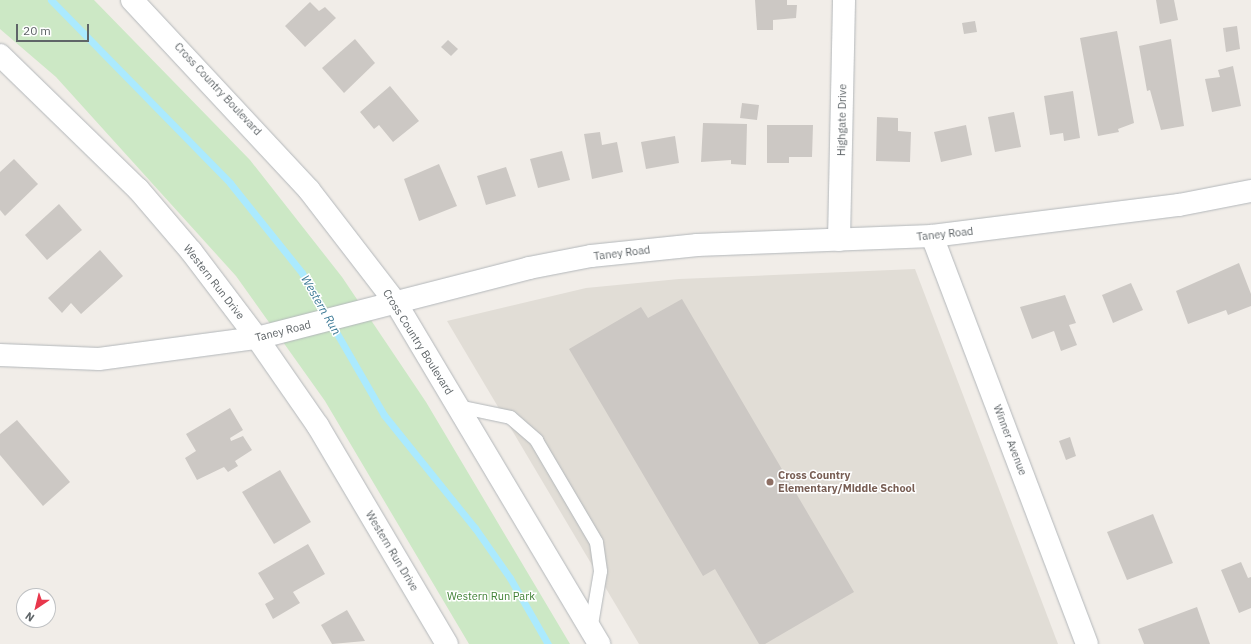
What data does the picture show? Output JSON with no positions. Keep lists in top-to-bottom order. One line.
{"streets":{"street":["Cross Country Boulevard","Highgate Drive","Taney Road","Western Run Drive","Winner Avenue"]},"crossings":[["Cross Country Boulevard","Taney Road"],["Highgate Drive","Taney Road"],["Taney Road","Western Run Drive"],["Taney Road","Winner Avenue"]],"water":["Western Run"],"parks":["Western Run Park"],"places":["Cross Country Elementary/Middle School"],"scale_bar":"20 m","north":"bottom left"}
